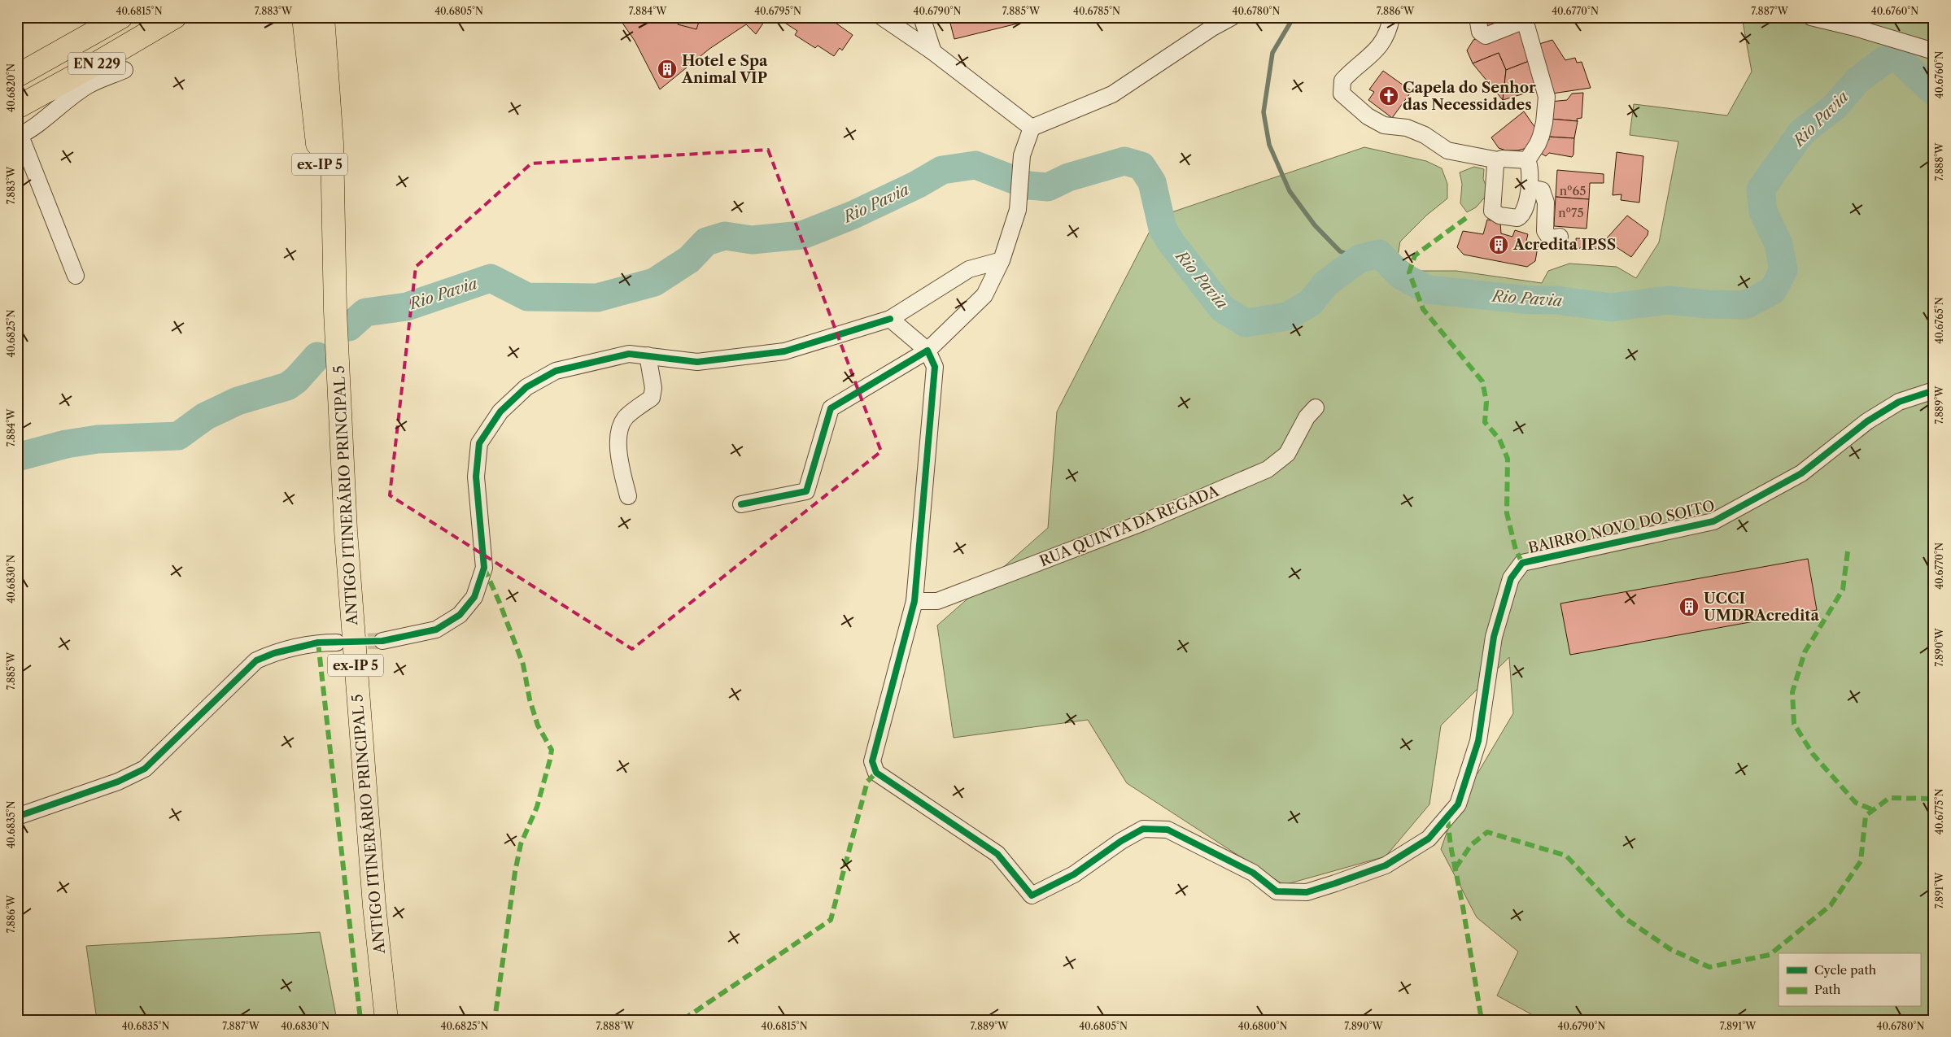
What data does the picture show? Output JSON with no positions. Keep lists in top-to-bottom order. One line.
{"streets":{"main road":["EN 229","ex-IP 5","ANTIGO ITINERÁRIO PRINCIPAL 5"],"street":["RUA QUINTA DA REGADA","BAIRRO NOVO DO SOITO"]},"crossings":[["RUA QUINTA DA REGADA","BAIRRO NOVO DO SOITO"]],"water":["Rio Pavia"],"places":{"building":["Hotel e Spa Animal VIP","Acredita IPSS","UCCI UMDRAcredita"],"church":["Capela do Senhor das Necessidades"]},"house_numbers":["nº65","nº75"],"legend":["Cycle path","Path"],"coordinates":["40.6815°N","7.883°W","40.6805°N","7.884°W","40.6795°N","40.6790°N","7.885°W","40.6785°N","40.6780°N","7.886°W","40.6770°N","7.887°W","40.6760°N","40.6820°N","7.888°W","40.6765°N","40.6825°N","7.889°W","40.6830°N","7.890°W","40.6775°N","40.6835°N","7.891°W","40.6800°N"]}
